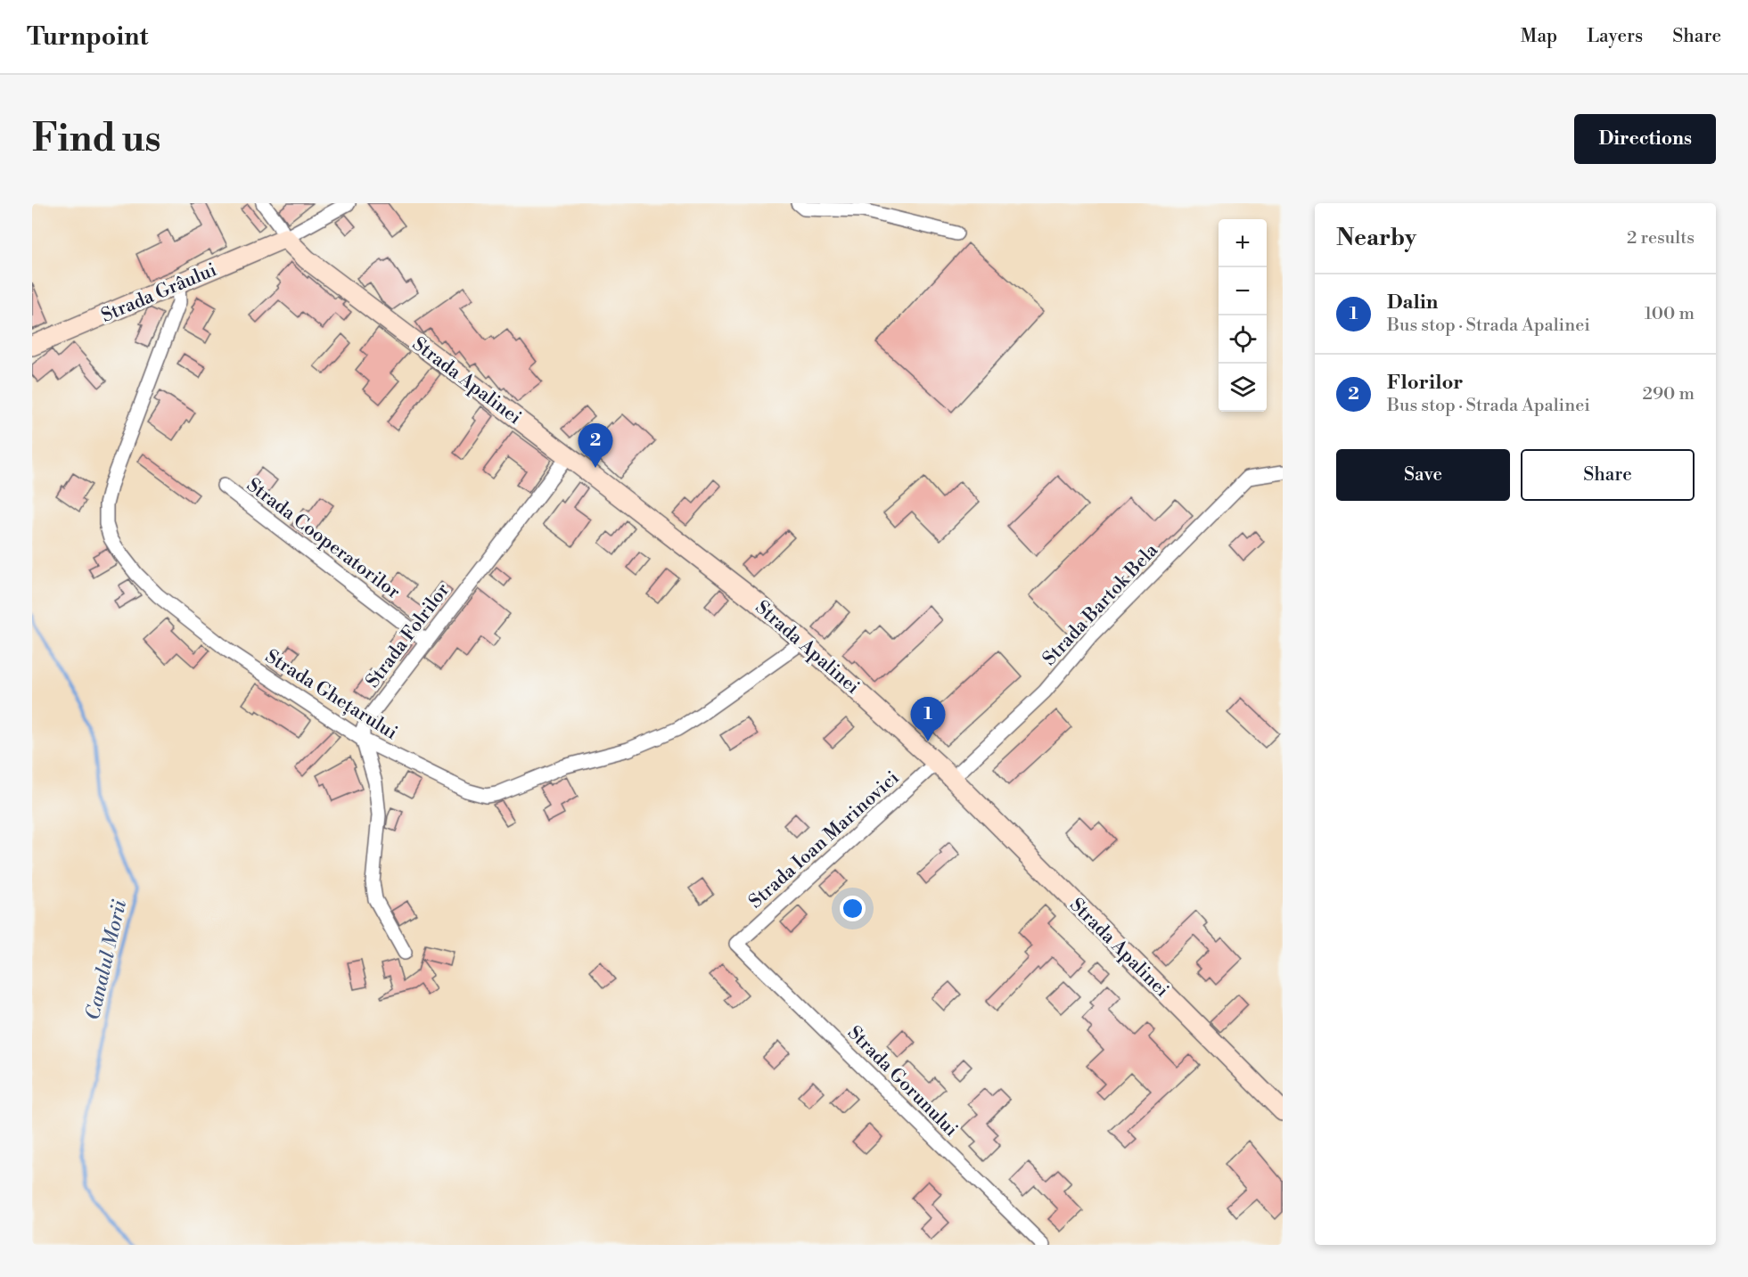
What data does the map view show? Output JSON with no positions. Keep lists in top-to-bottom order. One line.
{"streets":{"street":["Strada Grâului","Strada Apalinei","Strada Cooperatorilor","Strada Bartok Bela","Strada Folrilor","Strada Ghețarului","Strada Ioan Marinovici","Strada Gorunului"]},"crossings":[["Strada Grâului","Strada Apalinei"],["Strada Grâului","Strada Ghețarului"],["Strada Apalinei","Strada Bartok Bela"],["Strada Apalinei","Strada Folrilor"],["Strada Apalinei","Strada Ghețarului"],["Strada Apalinei","Strada Ioan Marinovici"],["Strada Cooperatorilor","Strada Folrilor"],["Strada Folrilor","Strada Ghețarului"],["Strada Ioan Marinovici","Strada Gorunului"]],"water":["Canalul Morii"],"page":{"header":"Turnpoint","nav":["Map","Layers","Share"],"buttons":["Directions",["Save","Share"]],"title":"Find us","heading":["Nearby","2 results"],"map_buttons":["+","−"],"list":[{"mark":"1","name":"Dalin","note":"Bus stop · Strada Apalinei","value":"100 m"},{"mark":"2","name":"Florilor","note":"Bus stop · Strada Apalinei","value":"290 m"}],"pins":["2","1"]}}
